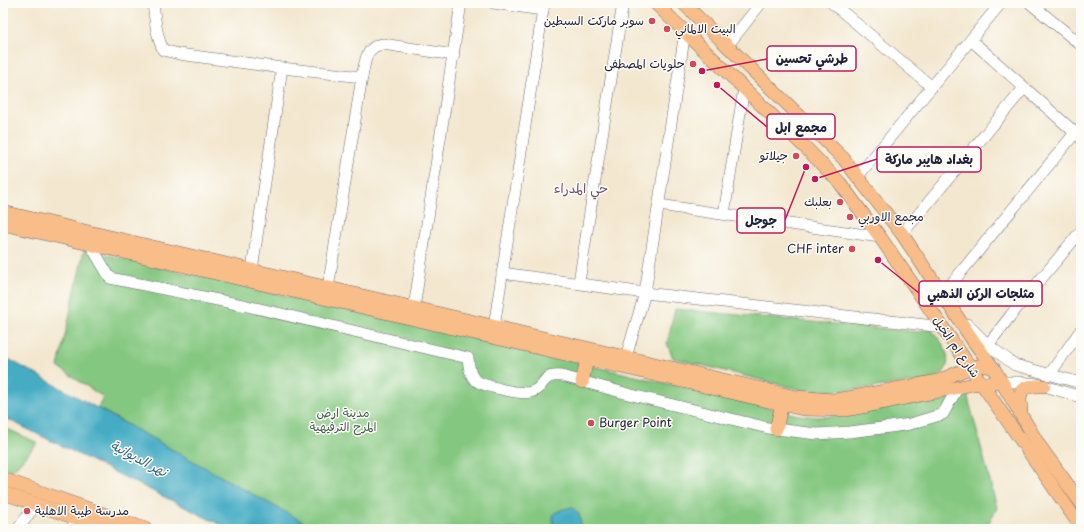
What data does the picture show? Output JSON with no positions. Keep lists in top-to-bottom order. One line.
{"streets":{"main road":["شارع ام الخيل"]},"districts":["حي المدراء"],"water":["نهر الديوانية"],"parks":["مدينة ارض المرح الترفيهية"],"places":["سوبر ماركت السبطين","البيت الالماني","حلويات المصطفى","طرشي تحسين","مجمع ابل","جيلاتو","جوجل","بغداد هايبر ماركة","بعلبك","مجمع الاوربي","CHF inter","مثلجات الركن الذهبي","Burger Point","مدرسة طيبة الاهلية"]}
